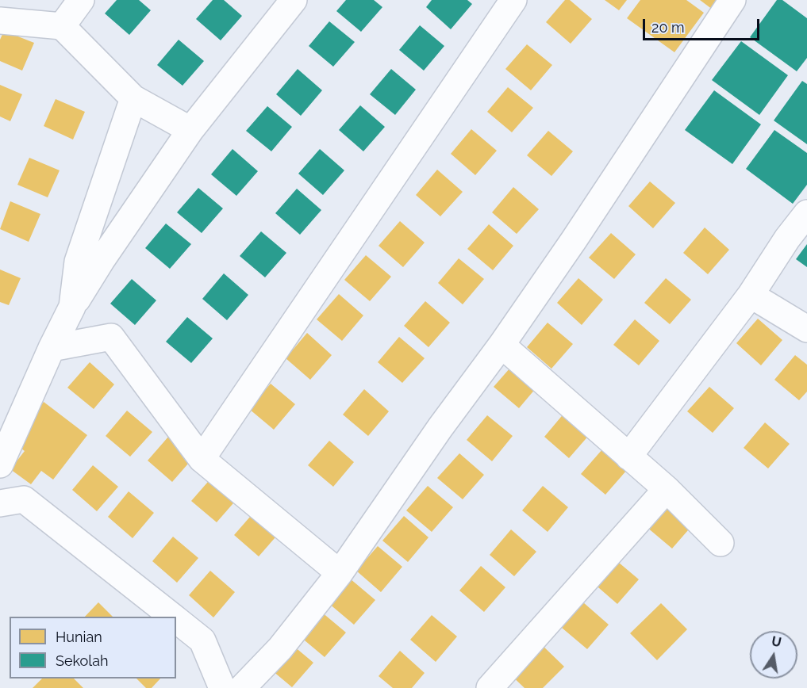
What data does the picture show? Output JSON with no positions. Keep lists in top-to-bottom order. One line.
{"legend":["Hunian","Sekolah"],"scale_bar":"20 m","north":"top"}
